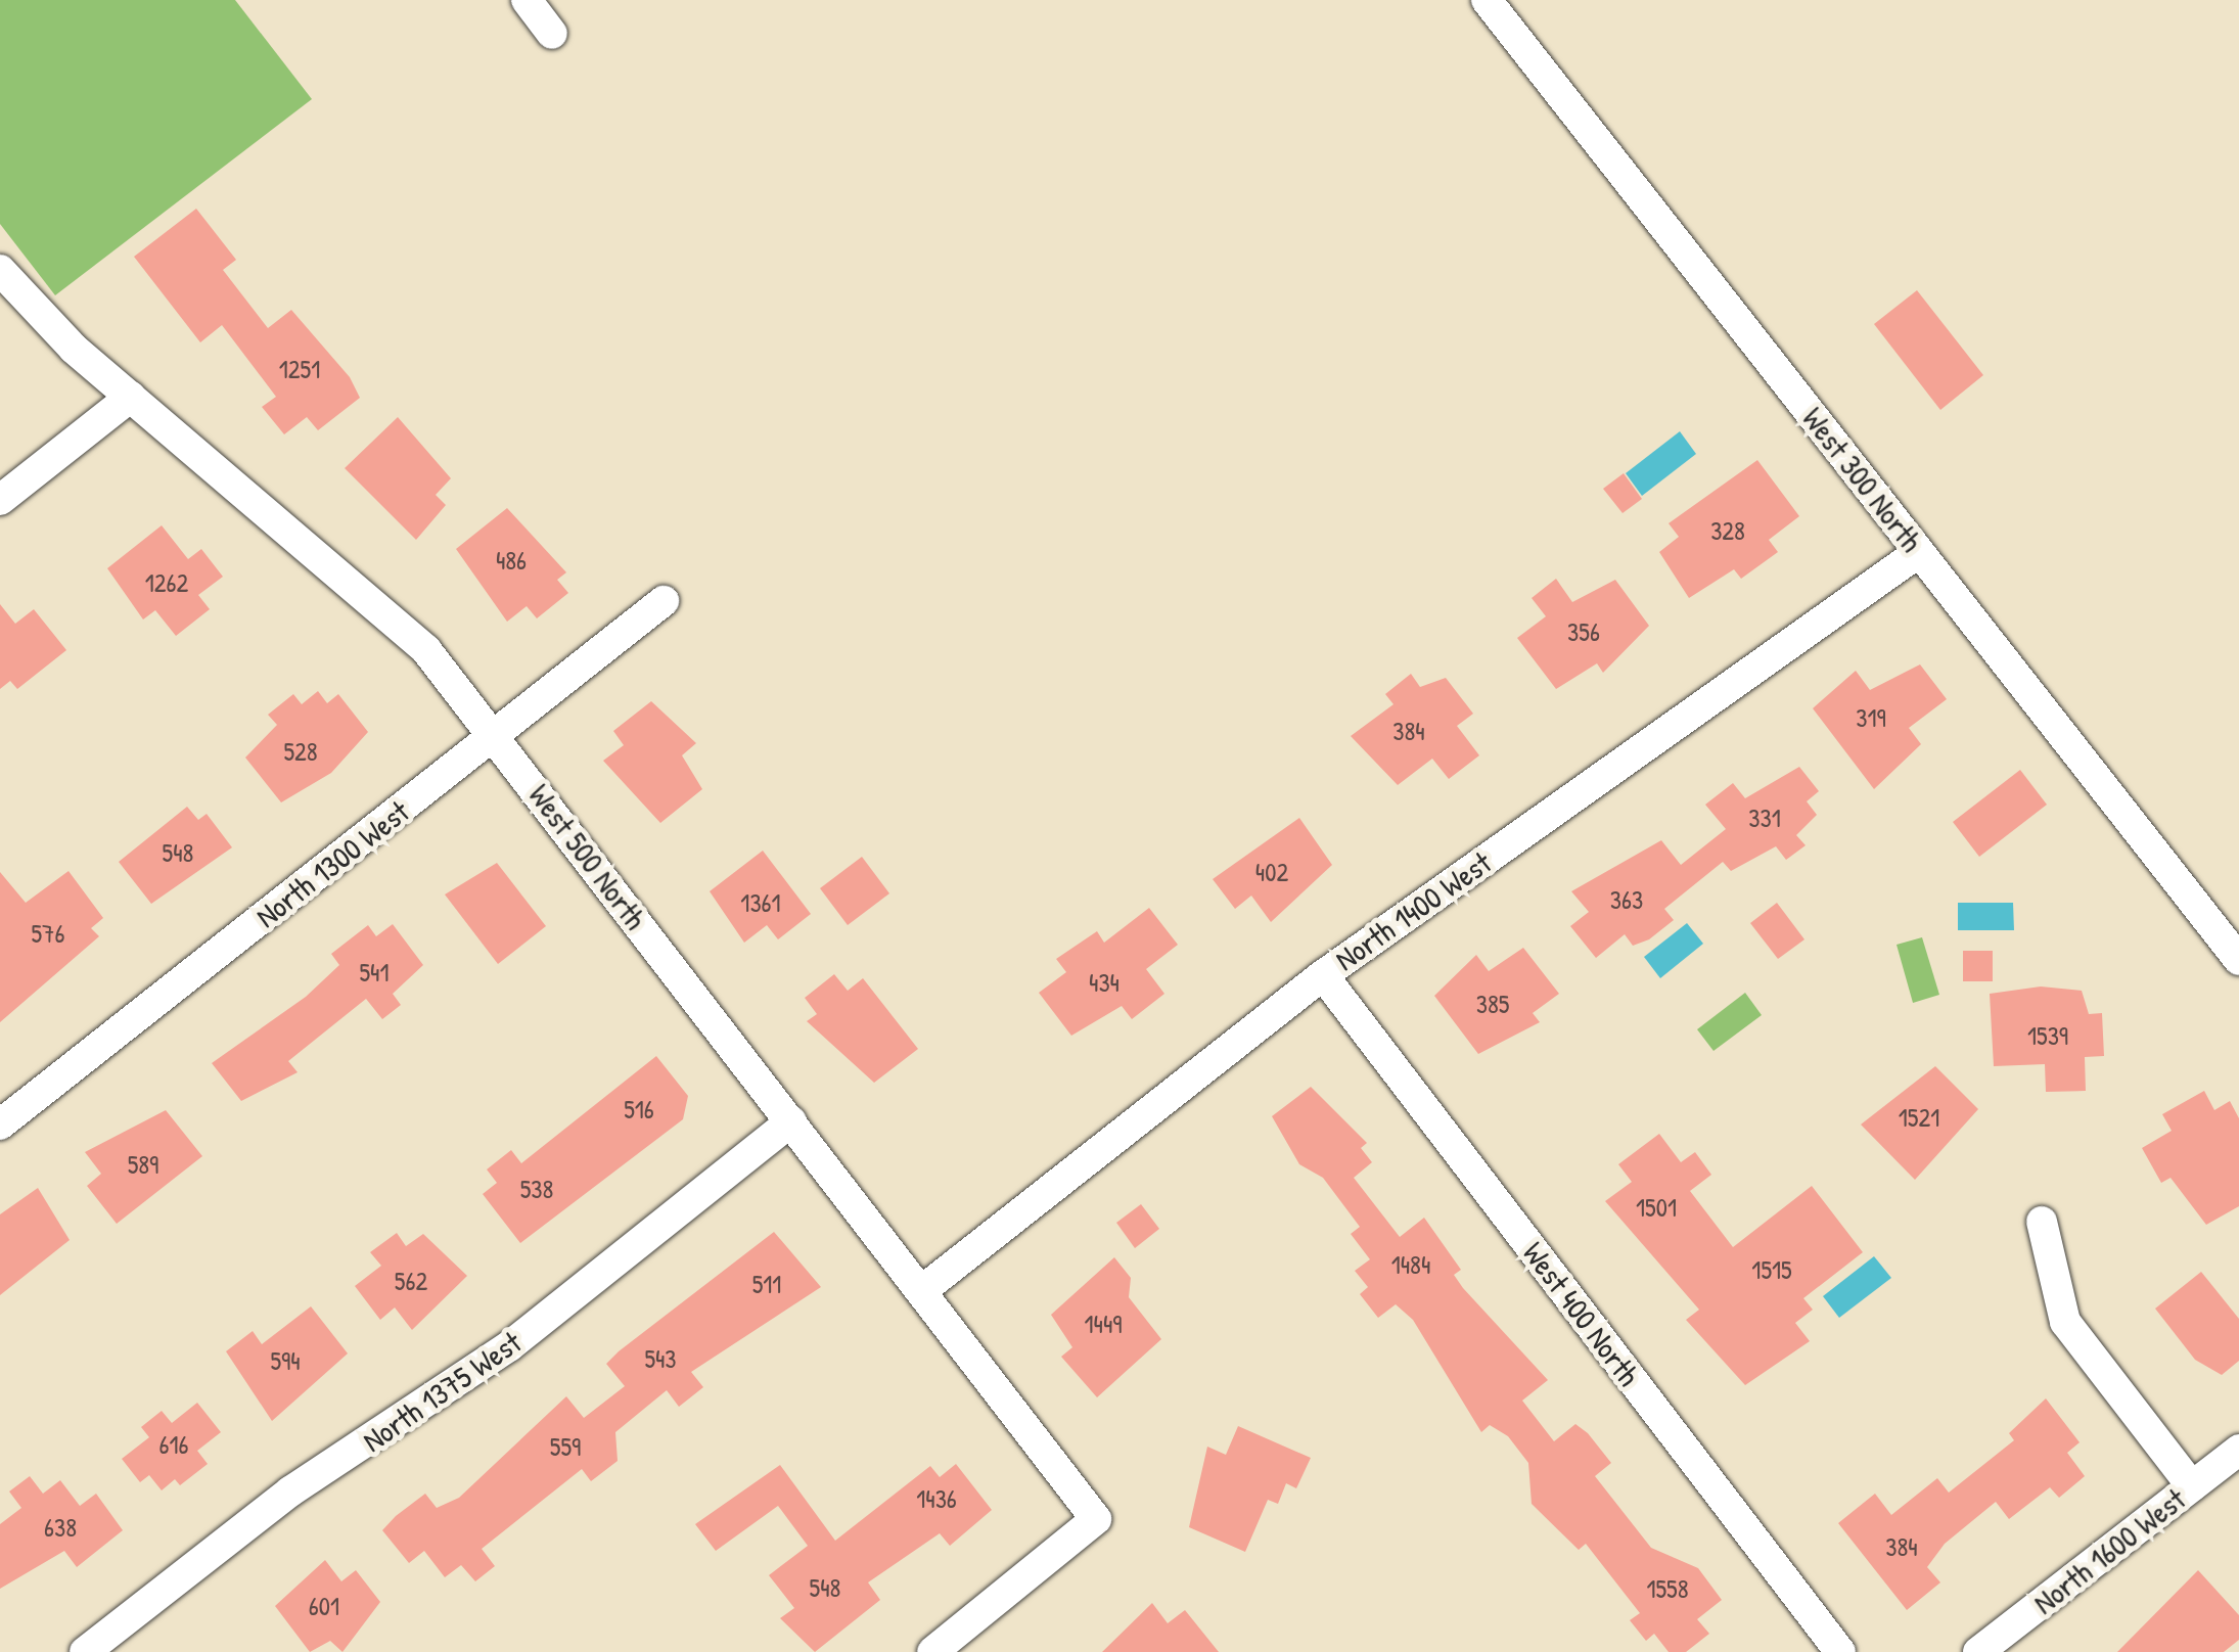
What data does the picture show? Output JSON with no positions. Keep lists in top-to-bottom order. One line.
{"streets":{"street":["West 300 North","West 500 North","North 1300 West","North 1400 West","West 400 North","North 1375 West","North 1600 West"]},"crossings":[["West 300 North","North 1400 West"],["West 500 North","North 1300 West"],["West 500 North","North 1400 West"],["West 500 North","North 1375 West"],["North 1400 West","West 400 North"]],"house_numbers":["1251","328","486","1262","356","319","384","528","331","548","402","363","1361","576","541","434","385","1539","516","1521","589","538","1501","1484","1515","562","511","1449","543","594","616","559","1436","638","384","548","1558","601"]}
